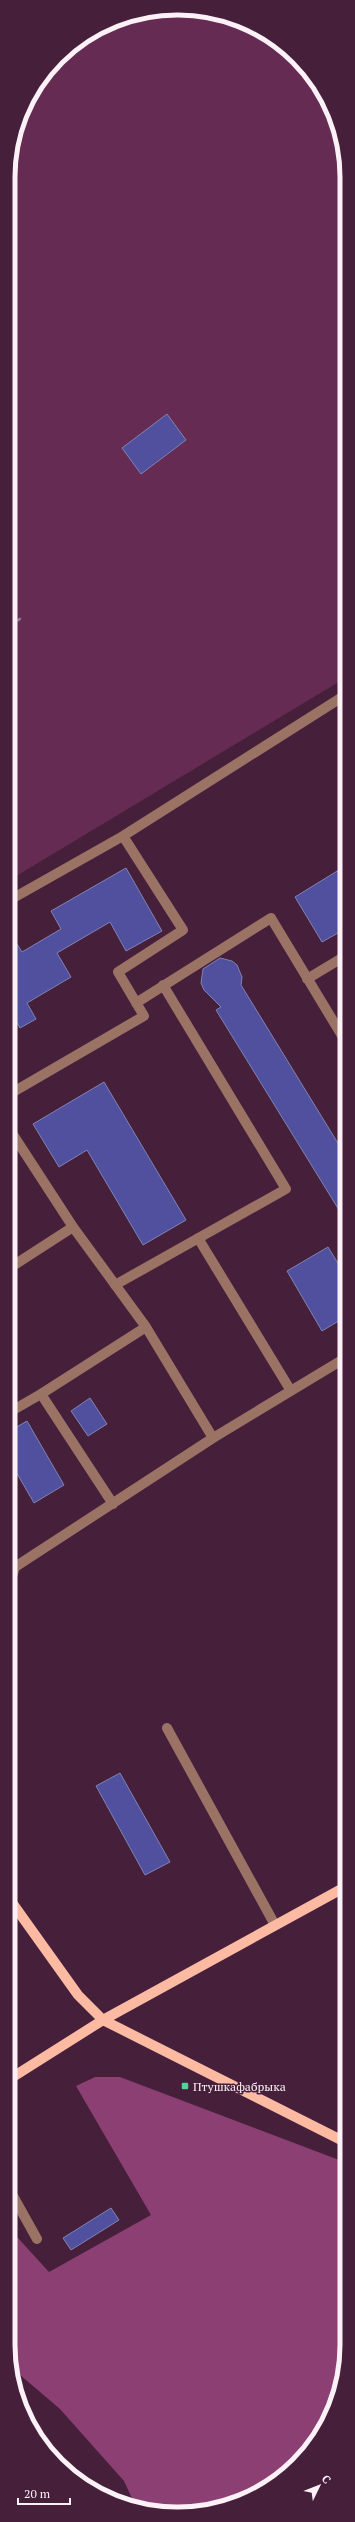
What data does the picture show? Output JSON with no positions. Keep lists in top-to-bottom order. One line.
{"places":{"transit":["Птушкафабрыка"]},"scale_bar":"20 m","north":"top right"}
